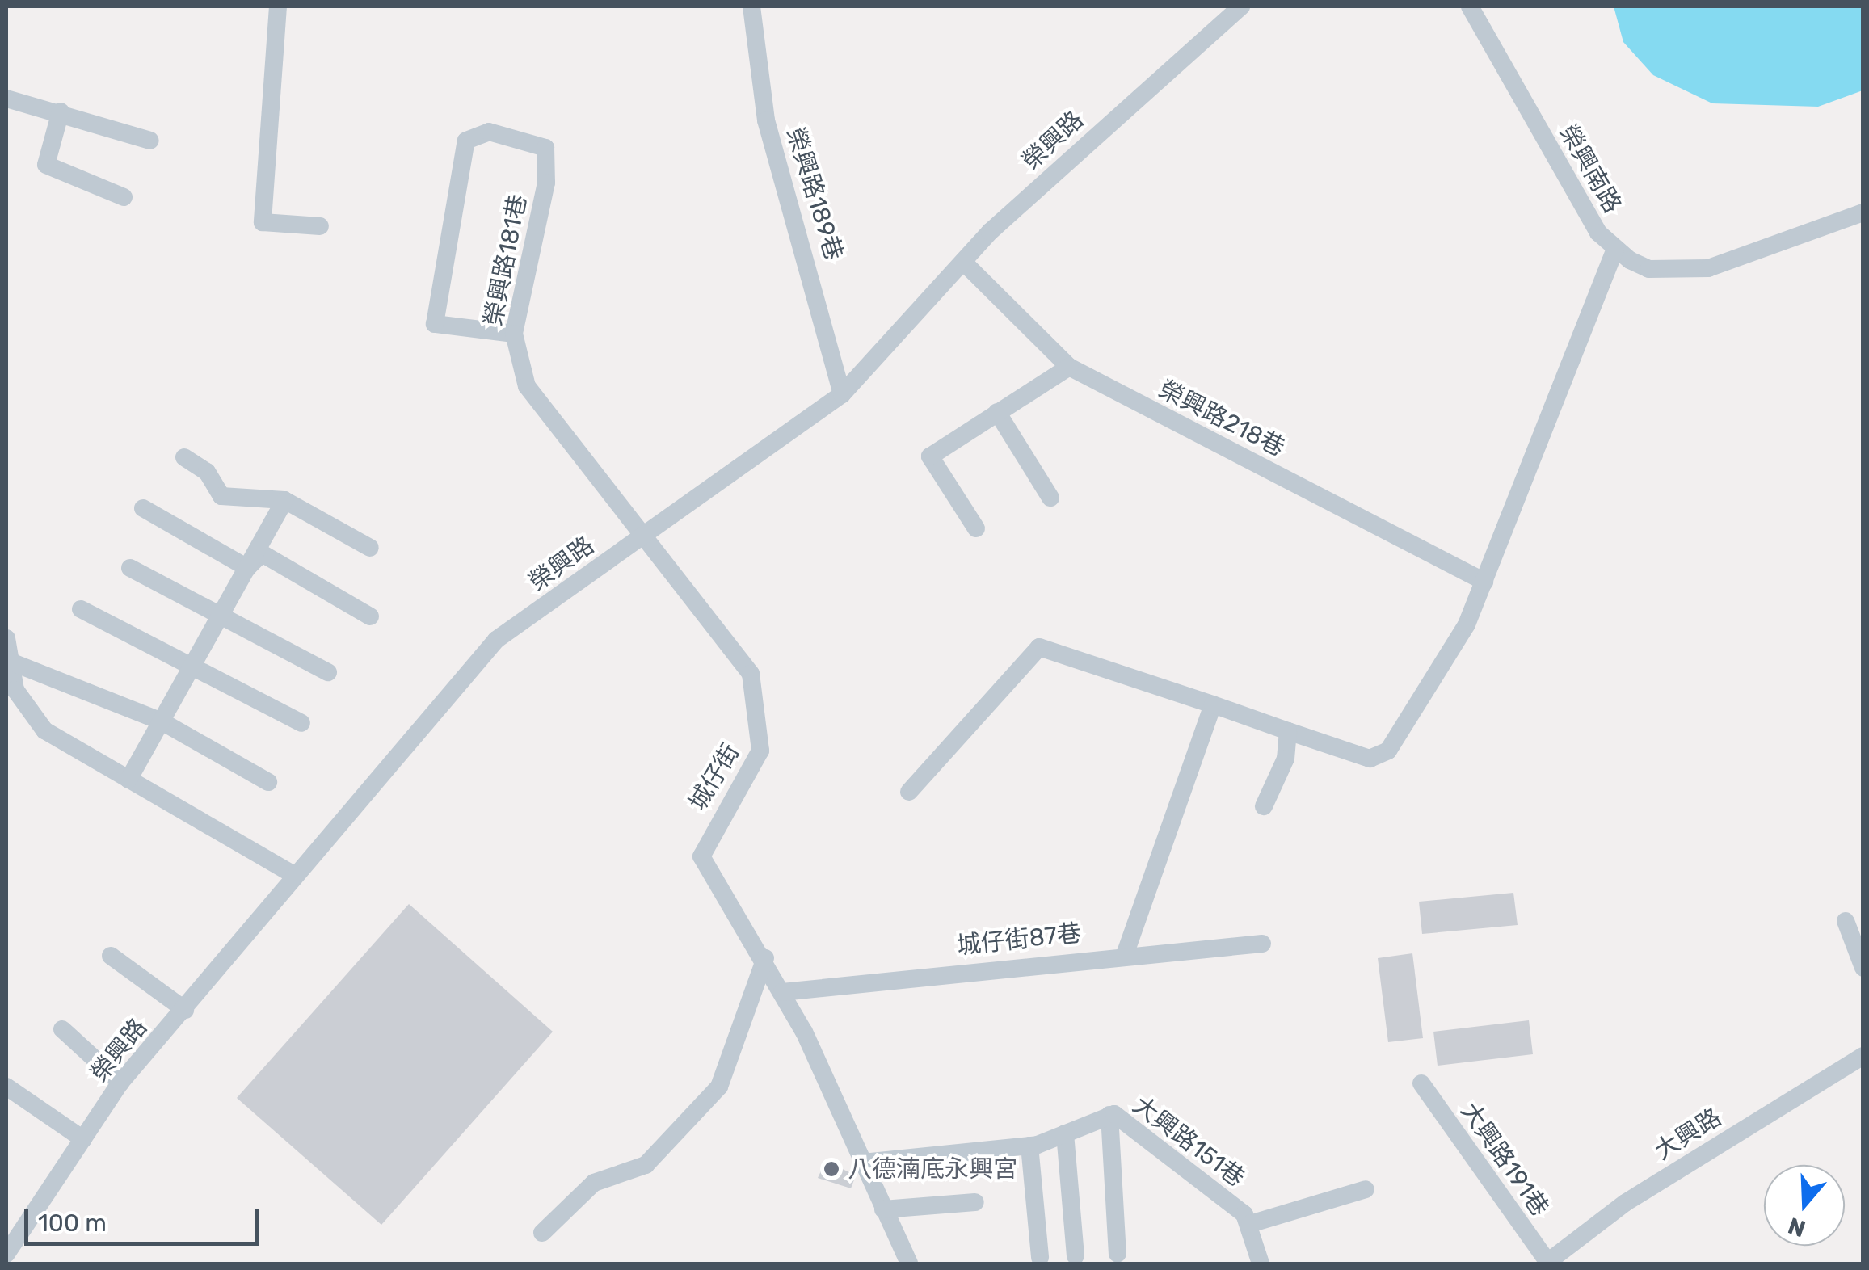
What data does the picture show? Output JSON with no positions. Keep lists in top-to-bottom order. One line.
{"streets":{"street":["榮興路","榮興南路","榮興路189巷","榮興路181巷","榮興路218巷","城仔街","城仔街87巷","大興路","大興路151巷","大興路191巷"]},"crossings":[["榮興路","榮興路189巷"],["榮興路","榮興路181巷"],["榮興路","榮興路218巷"],["榮興路","城仔街"],["榮興路181巷","城仔街"],["城仔街","城仔街87巷"],["城仔街","大興路151巷"],["大興路","大興路191巷"]],"places":["八德湳底永興宮"],"scale_bar":"100 m","north":"bottom"}
